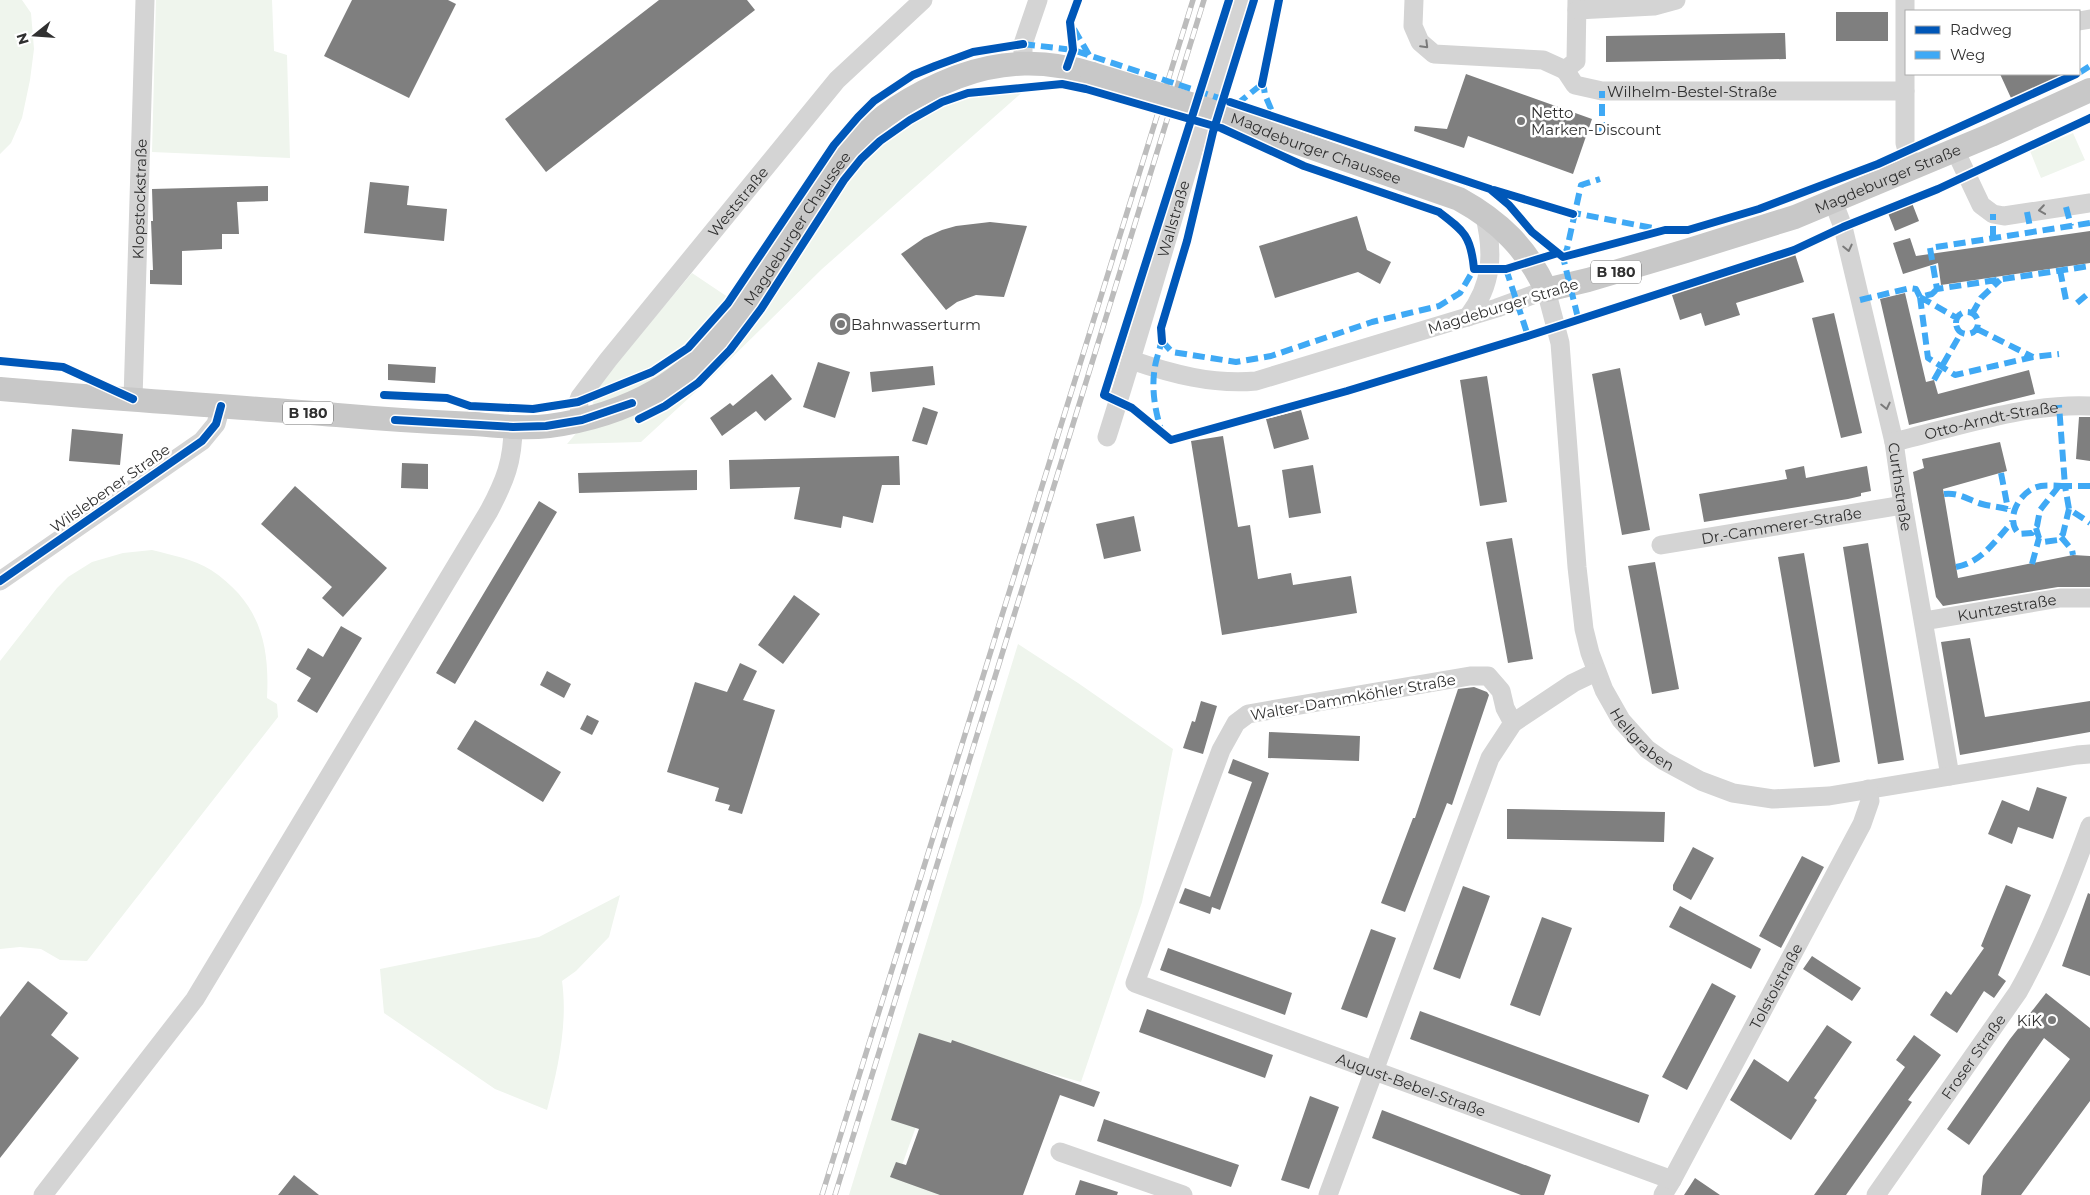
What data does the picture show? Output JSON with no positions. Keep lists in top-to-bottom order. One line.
{"streets":{"main road":["Magdeburger Chaussee","Magdeburger Straße","B 180"],"street":["Wilhelm-Bestel-Straße","Klopstockstraße","Weststraße","Wallstraße","Otto-Arndt-Straße","Curthstraße","Wilslebener Straße","Dr.-Cammerer-Straße","Kuntzestraße","Walter-Dammköhler Straße","Hellgraben","Tolstoistraße","Froser Straße","August-Bebel-Straße"]},"crossings":[["Magdeburger Chaussee","Magdeburger Straße"],["Magdeburger Chaussee","Klopstockstraße"],["Magdeburger Chaussee","Weststraße"],["Magdeburger Chaussee","Wilslebener Straße"],["Magdeburger Chaussee","Hellgraben"],["Magdeburger Straße","Wallstraße"],["Magdeburger Straße","Curthstraße"],["Magdeburger Straße","Hellgraben"],["Otto-Arndt-Straße","Curthstraße"],["Curthstraße","Dr.-Cammerer-Straße"],["Curthstraße","Kuntzestraße"],["Curthstraße","Hellgraben"],["Walter-Dammköhler Straße","August-Bebel-Straße"],["Hellgraben","Tolstoistraße"],["Tolstoistraße","August-Bebel-Straße"]],"one_way":["Curthstraße"],"places":["Netto Marken-Discount","Bahnwasserturm","KiK"],"legend":["Radweg","Weg"],"north":"left"}
